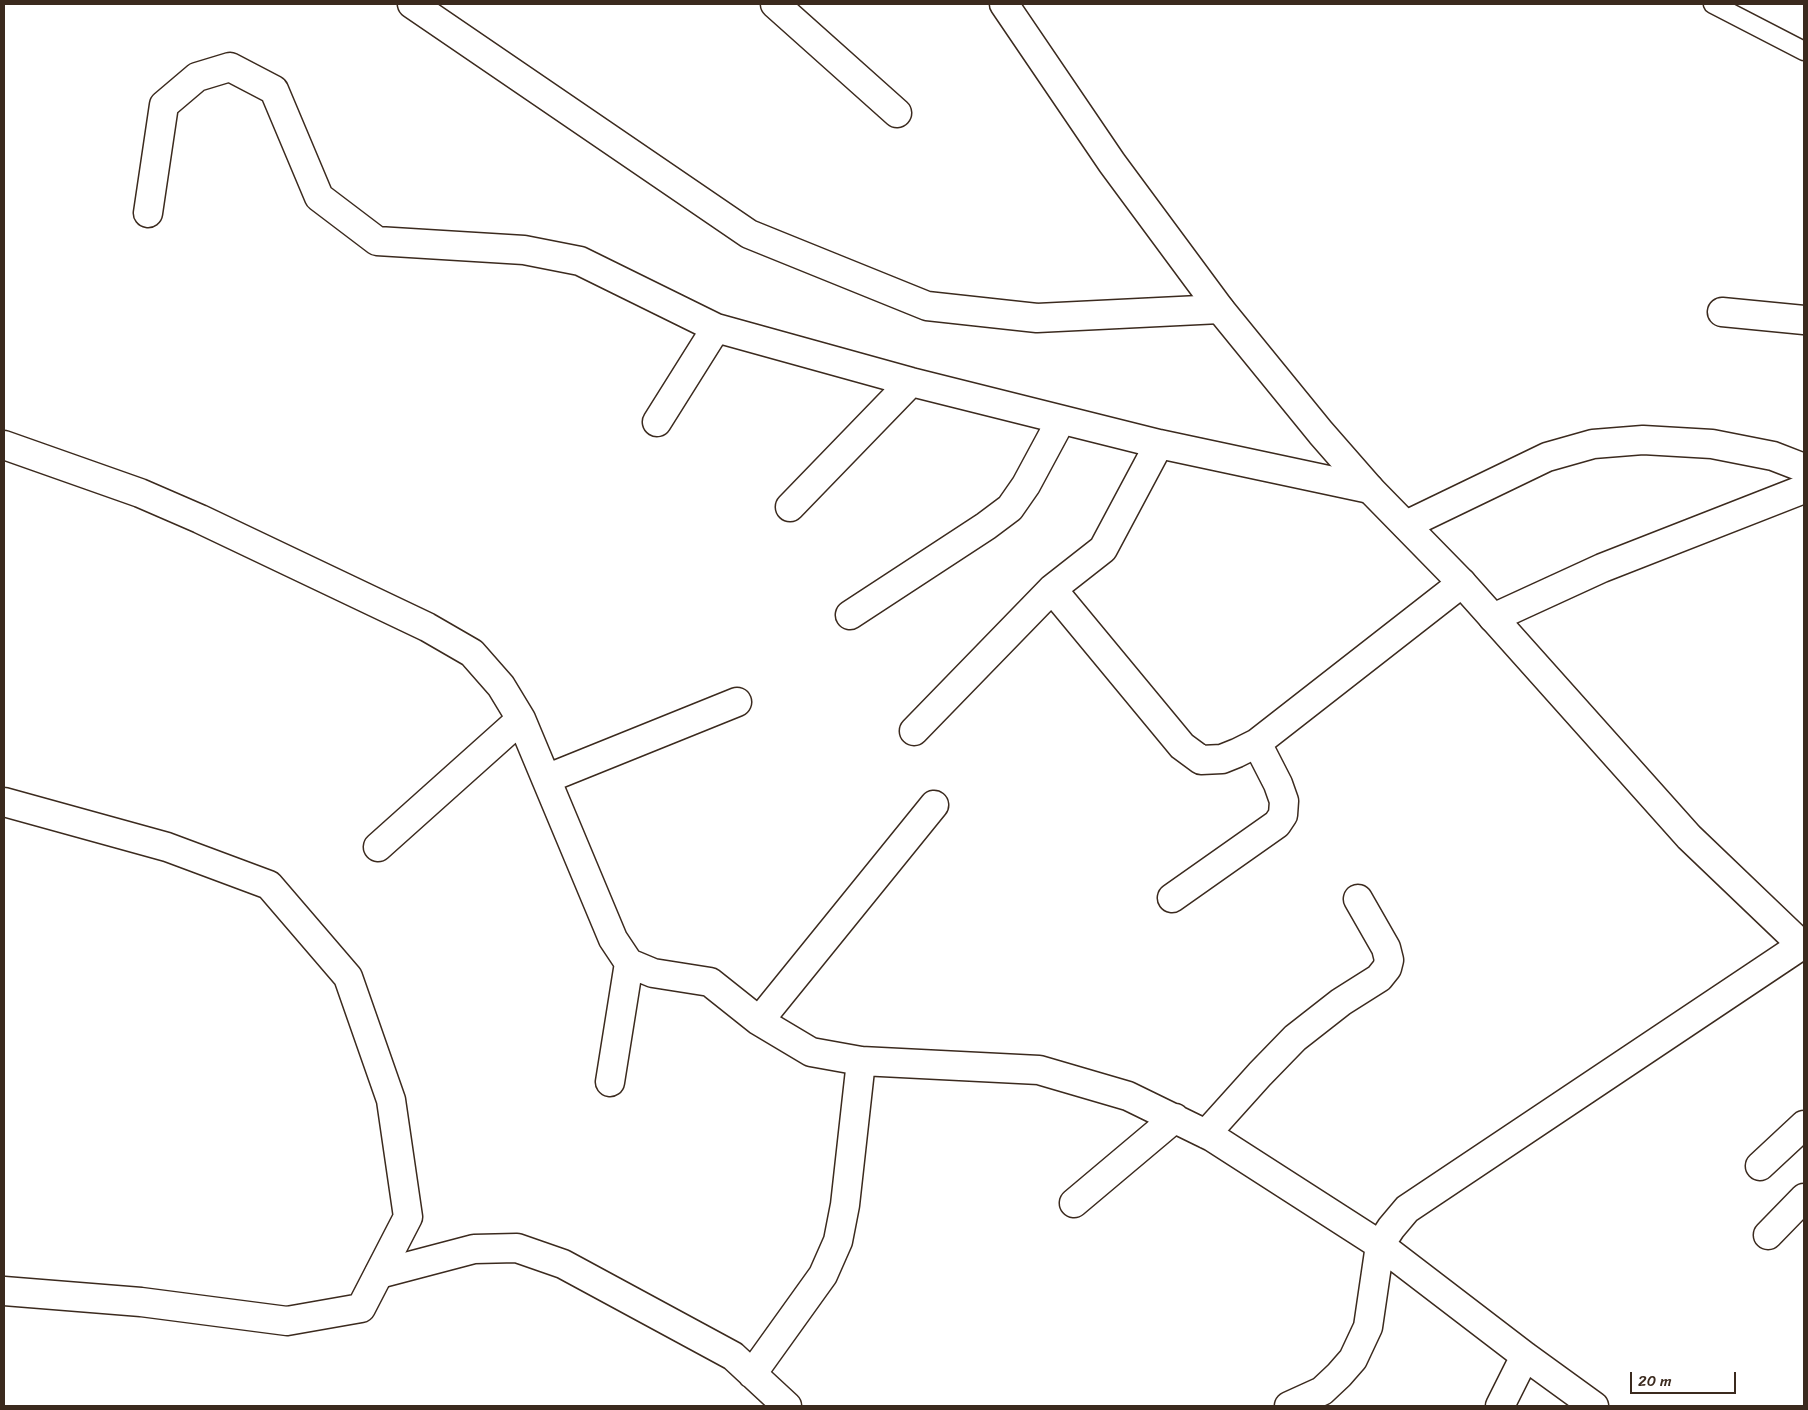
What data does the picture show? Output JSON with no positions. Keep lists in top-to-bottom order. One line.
{"scale_bar":"20 m"}
